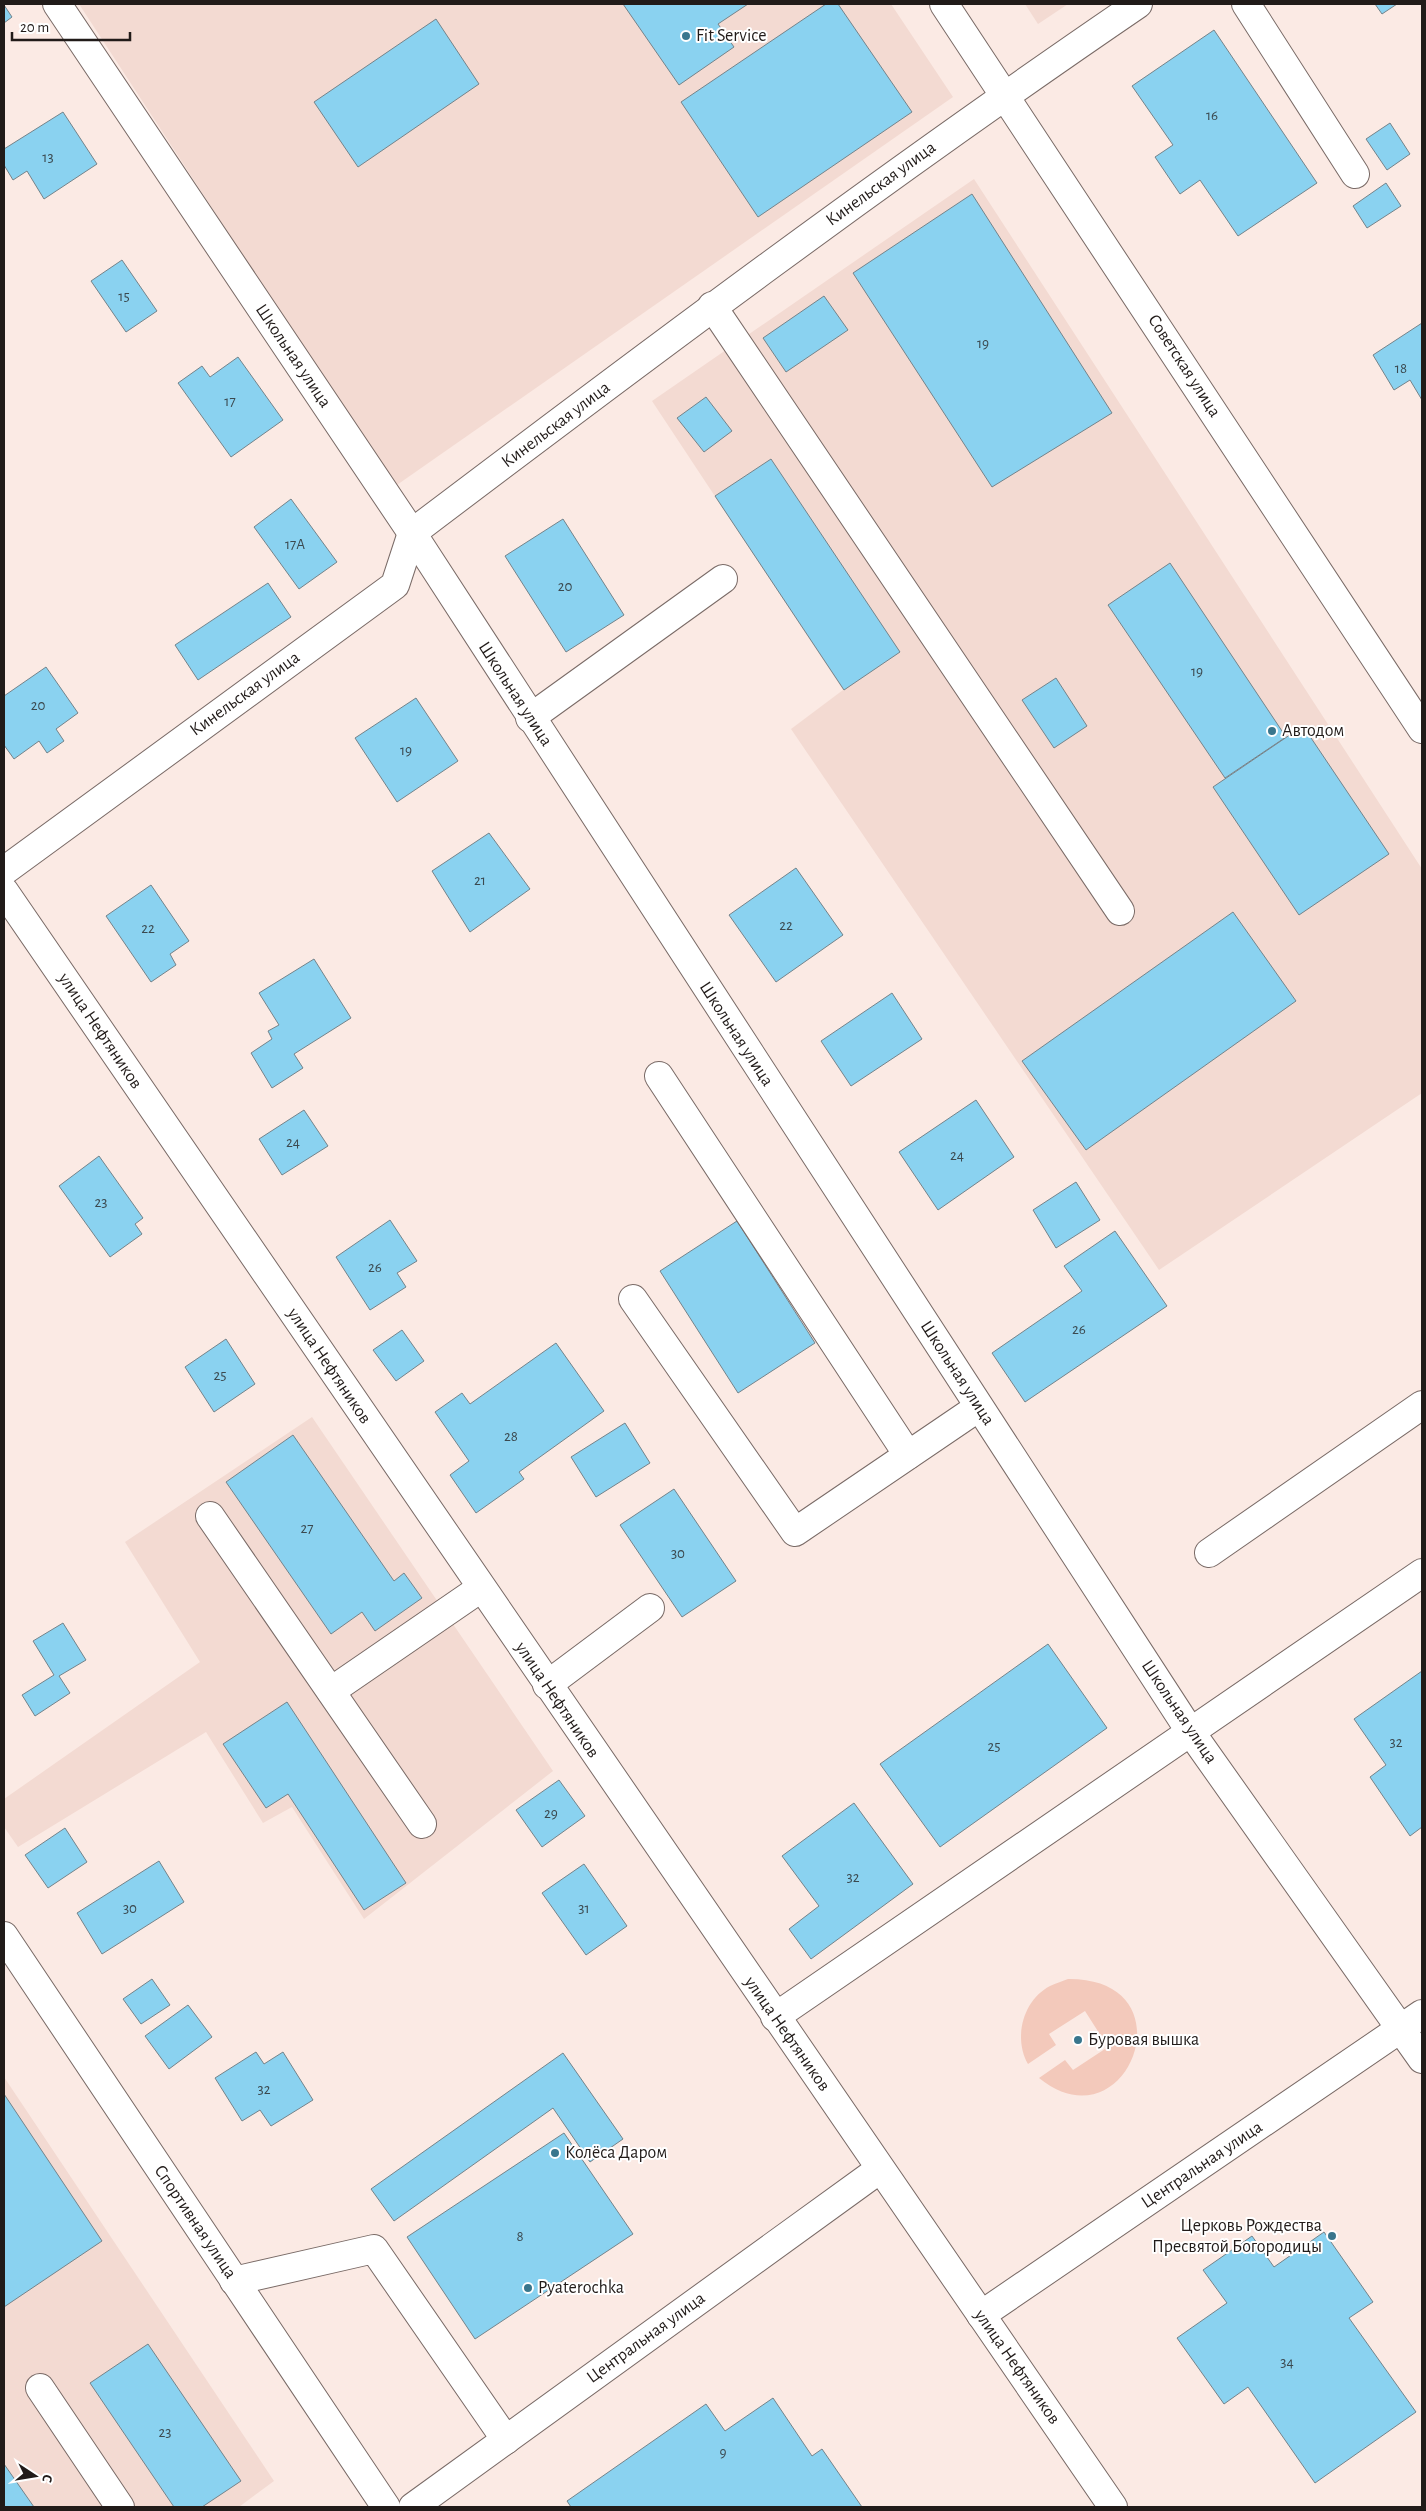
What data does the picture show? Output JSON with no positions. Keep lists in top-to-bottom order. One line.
{"streets":{"street":["Кинельская улица","Школьная улица","Советская улица","улица Нефтяников","Центральная улица","Спортивная улица"]},"crossings":[["Кинельская улица","Школьная улица"],["Кинельская улица","Советская улица"],["Школьная улица","Центральная улица"],["улица Нефтяников","Центральная улица"]],"places":["Fit Service","Автодом","Буровая вышка","Колёса Даром","Церковь Рождества Пресвятой Богородицы","Pyaterochka"],"house_numbers":["16","13","15","19","18","17","17А","20","19","20","19","21","22","22","24","24","23","26","26","25","28","27","30","32","25","29","32","30","31","32","8","34","23","9"],"scale_bar":"20 m","north":"right"}
